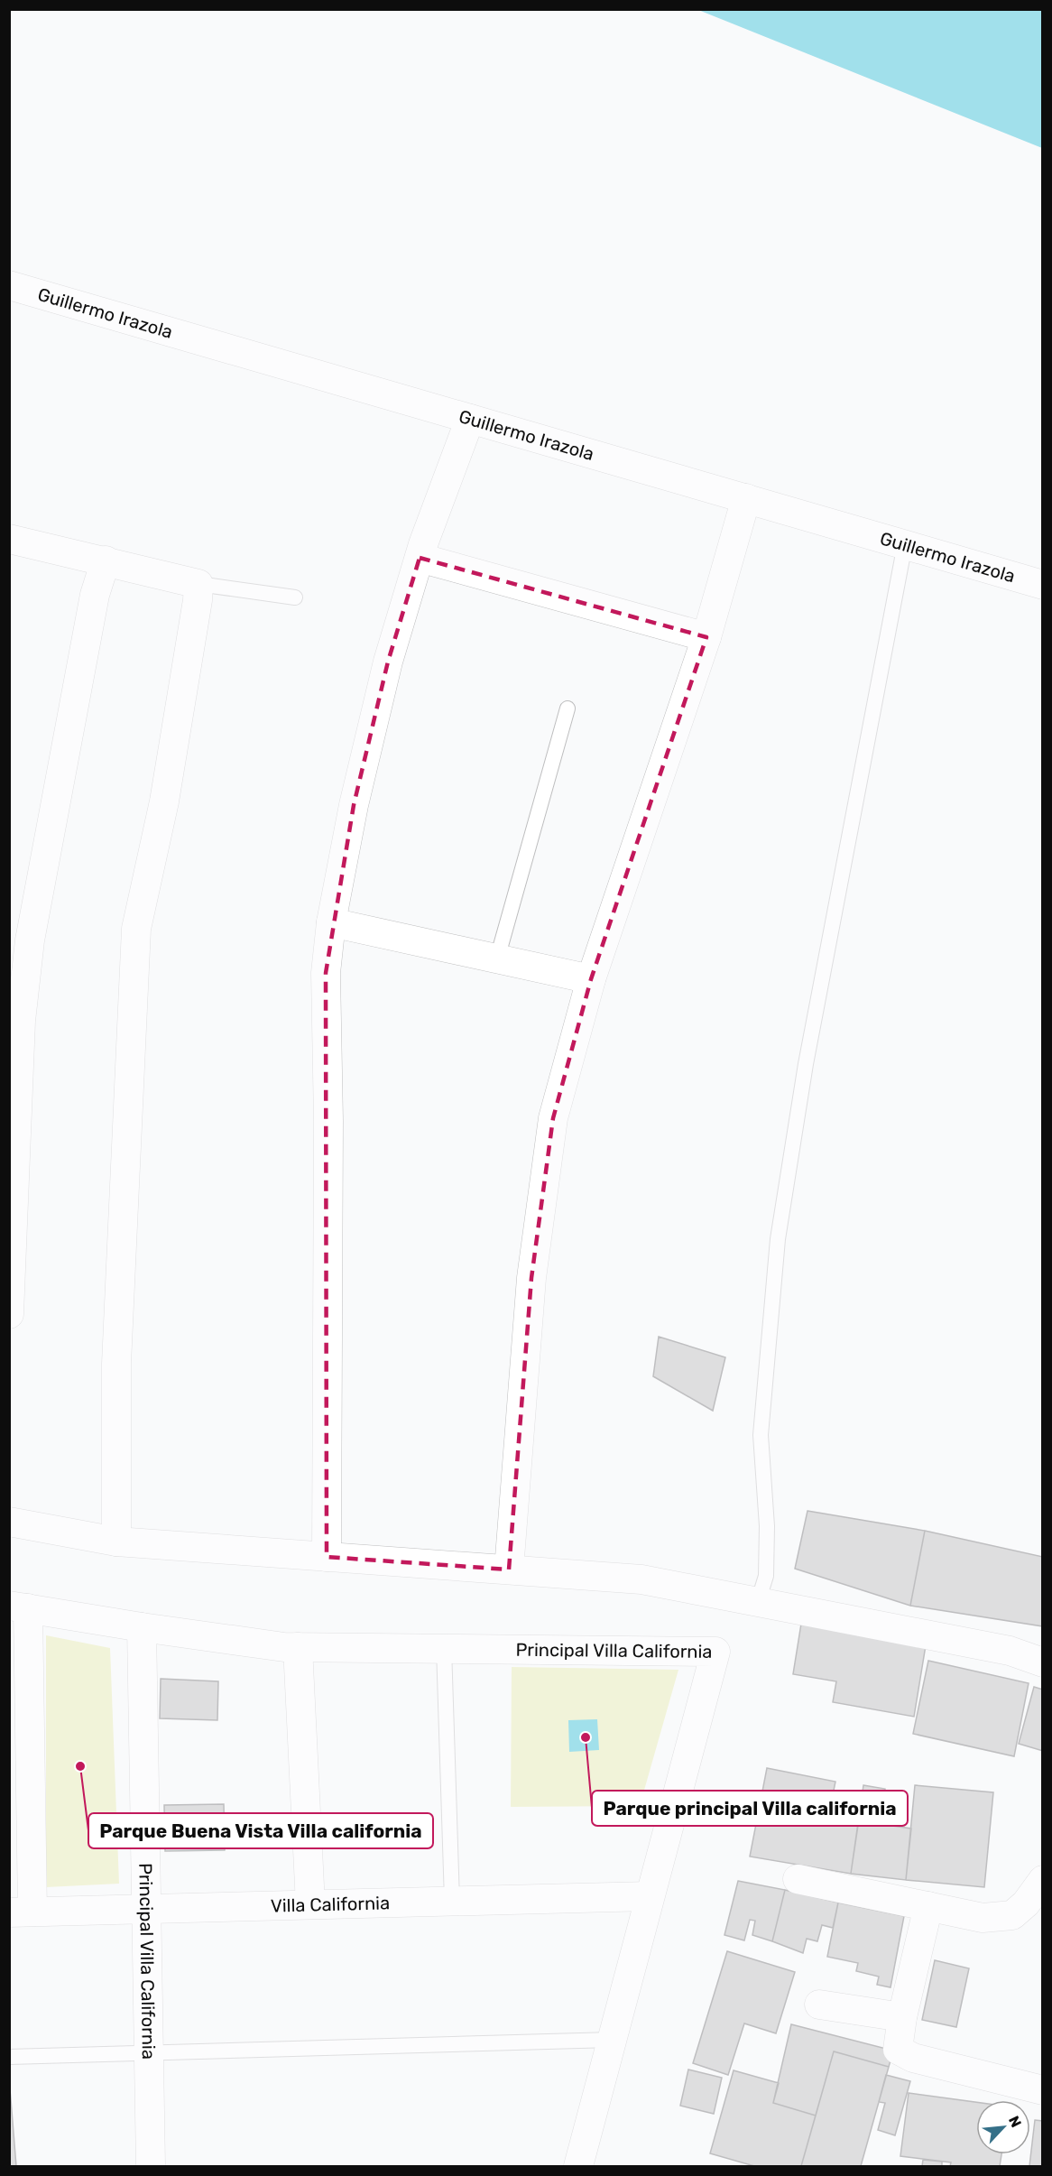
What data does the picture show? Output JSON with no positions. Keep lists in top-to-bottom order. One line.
{"streets":{"street":["Guillermo Irazola","Principal Villa California","Villa California"]},"crossings":[["Principal Villa California","Villa California"]],"places":["Parque principal Villa california","Parque Buena Vista Villa california"],"north":"top right"}
